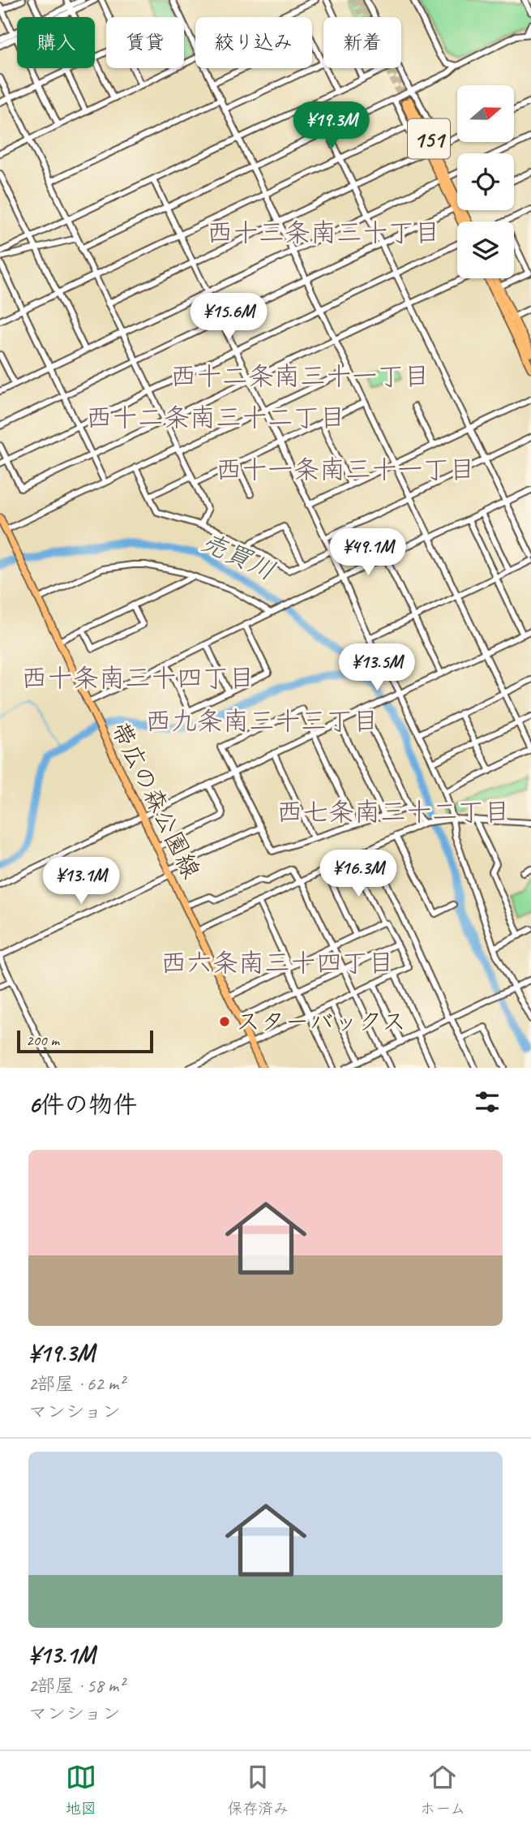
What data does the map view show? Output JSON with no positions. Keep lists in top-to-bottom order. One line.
{"streets":{"main road":["151","帯広の森公園線"]},"districts":["西十三条南三十丁目","西十二条南三十一丁目","西十二条南三十二丁目","西十一条南三十一丁目","西十条南三十四丁目","西九条南三十三丁目","西七条南三十二丁目","西六条南三十四丁目"],"water":["売買川"],"places":["スターバックス"],"scale_bar":"200 m","north":"right","page":{"chip":["購入","賃貸","絞り込み","新着"],"price":["¥19.3M","¥15.6M","¥49.1M","¥13.5M","¥16.3M","¥13.1M"],"scale":"200 m","heading":"6件の物件","list":[{"name":"¥19.3M","note":"2部屋 · 62 m² · マンション"},{"name":"¥13.1M","note":"2部屋 · 58 m² · マンション"}],"tabs":["地図","保存済み","ホーム"]}}
